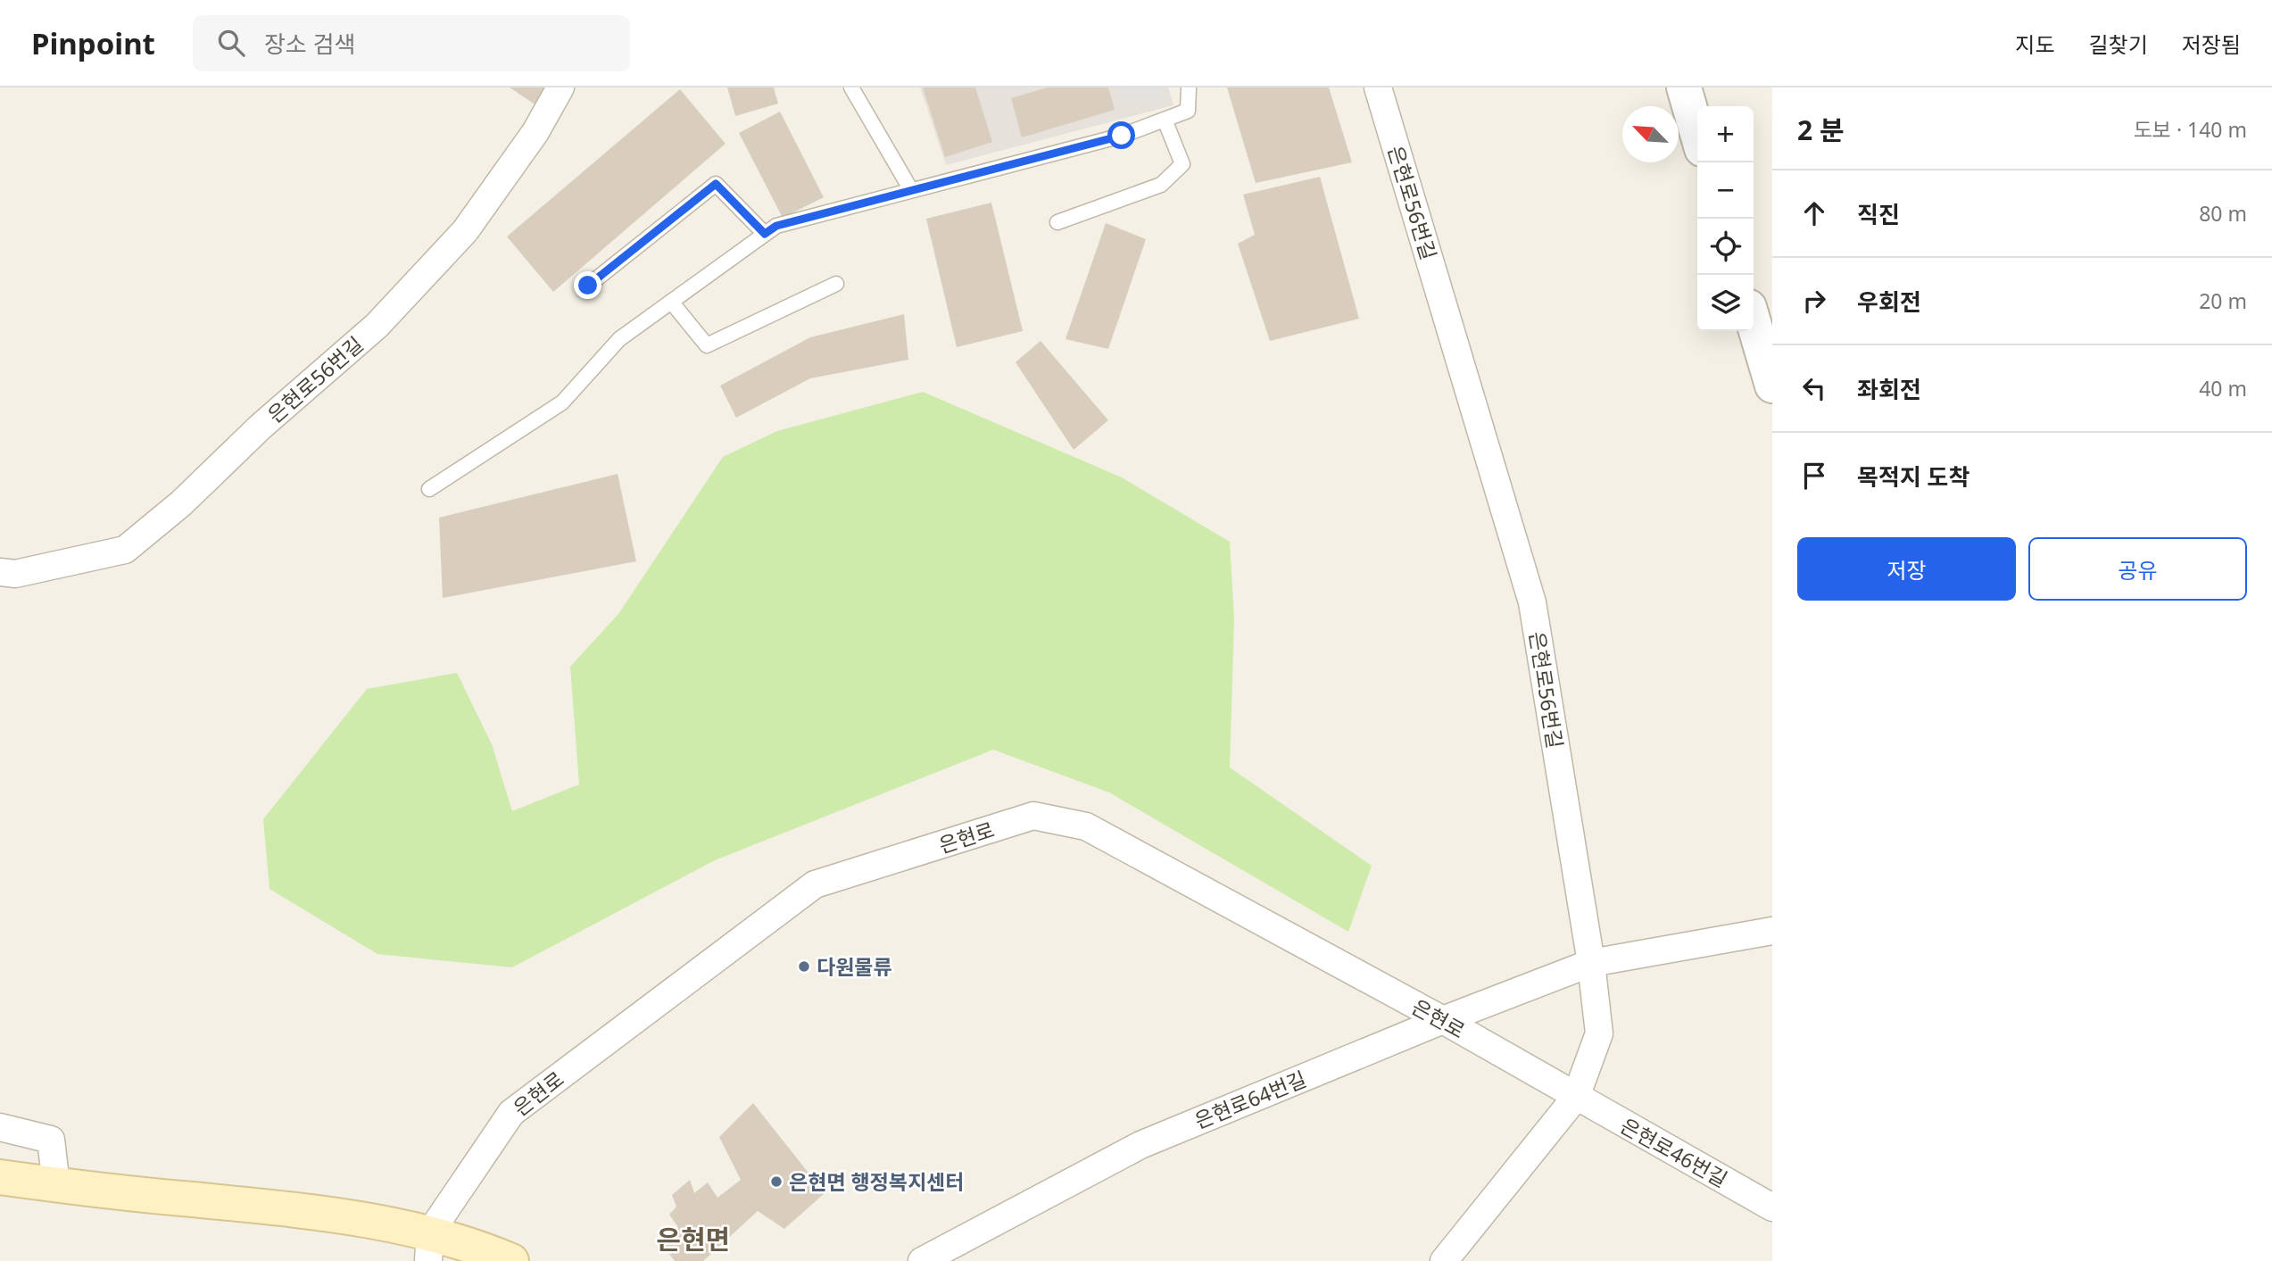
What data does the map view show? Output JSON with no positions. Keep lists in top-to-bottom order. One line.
{"streets":{"street":["은현로56번길","은현로","은현로64번길","은현로46번길"]},"crossings":[["은현로56번길","은현로"],["은현로56번길","은현로64번길"],["은현로56번길","은현로46번길"],["은현로","은현로64번길"],["은현로","은현로46번길"]],"districts":["은현면"],"places":["다원물류","은현면 행정복지센터"],"north":"top left","page":{"header":"Pinpoint","search":"장소 검색","nav":["지도","길찾기","저장됨"],"heading":["2 분","도보 · 140 m"],"map_buttons":["+","−"],"list":[["직진","80 m"],["우회전","20 m"],["좌회전","40 m"],"목적지 도착"],"buttons":["저장","공유"]}}
